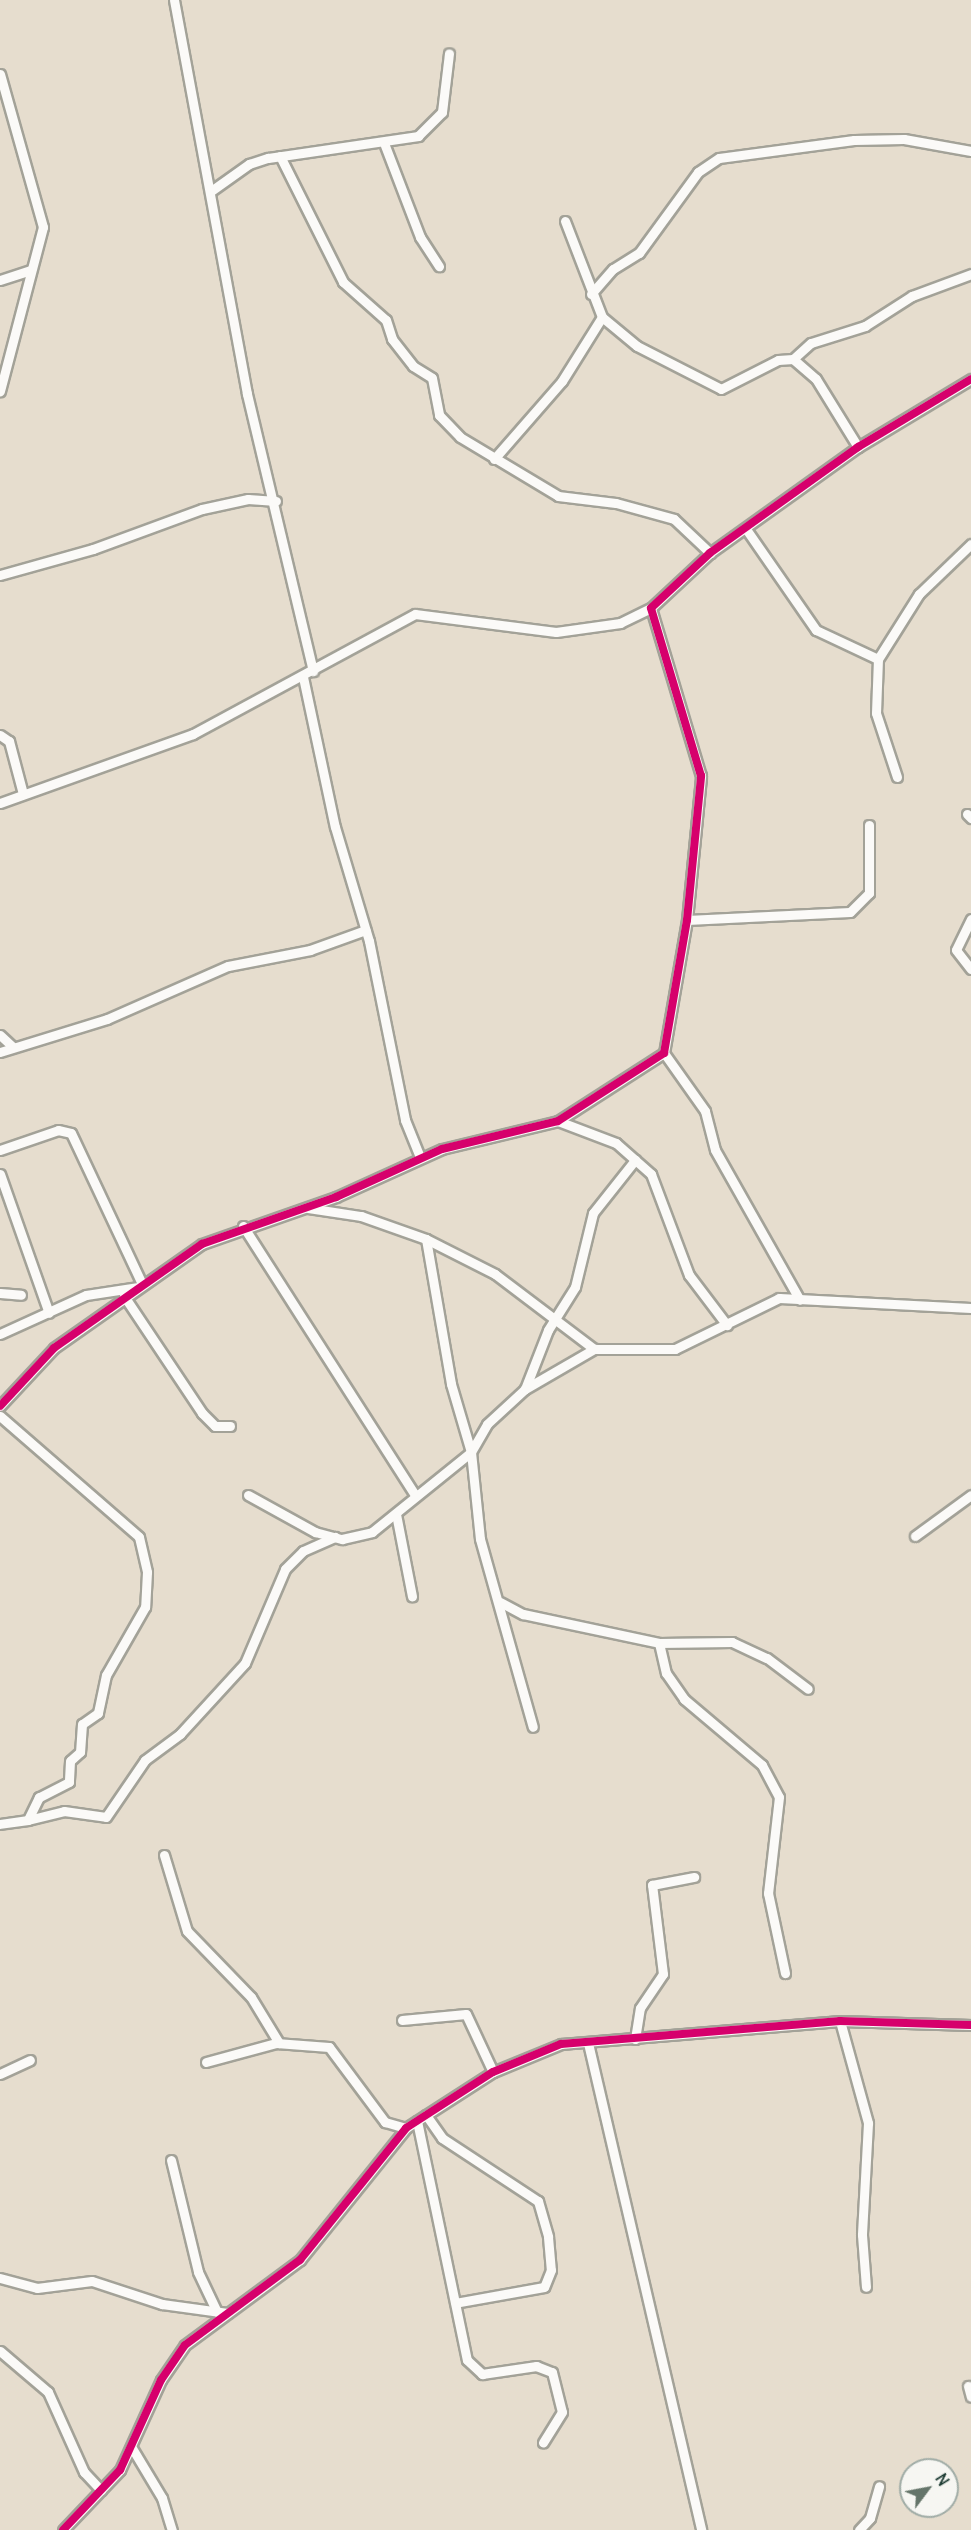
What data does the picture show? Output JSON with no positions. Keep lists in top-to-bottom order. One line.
{"north":"top right"}
